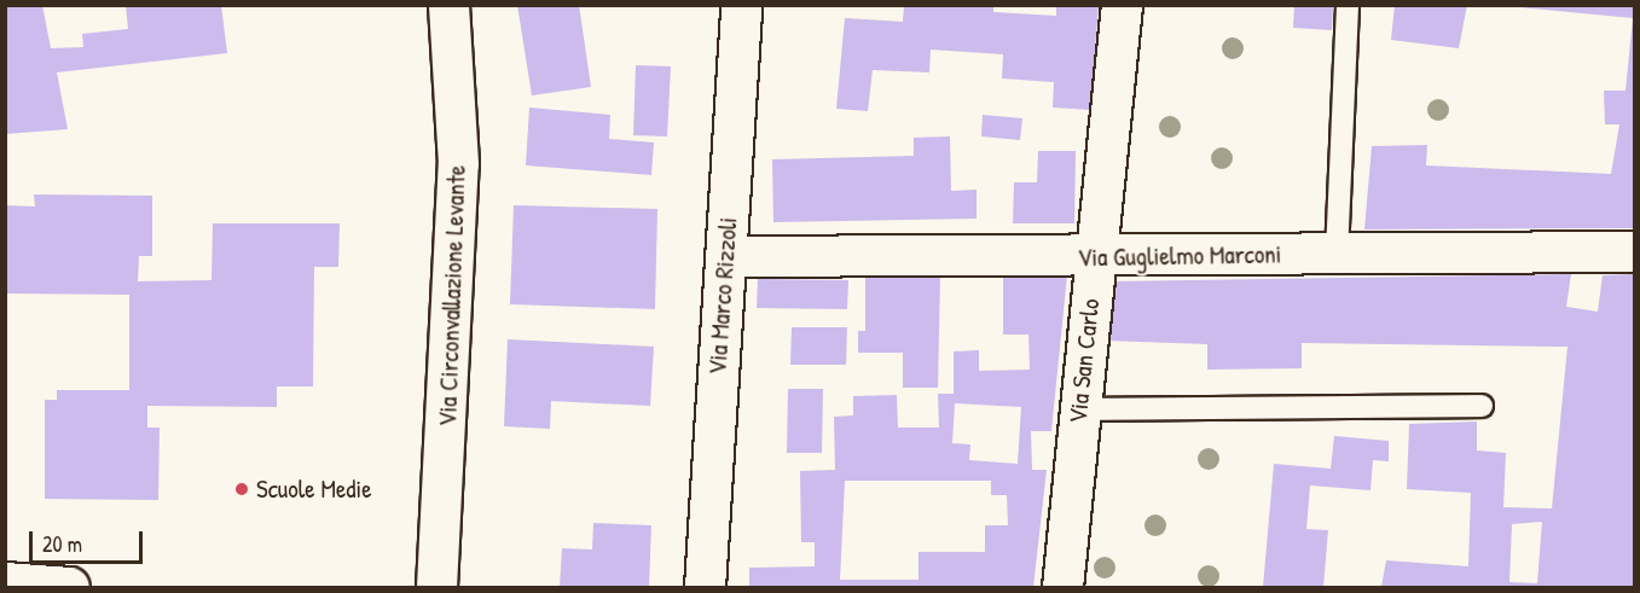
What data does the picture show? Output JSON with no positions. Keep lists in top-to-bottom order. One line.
{"streets":{"street":["Via Guglielmo Marconi","Via Circonvallazione Levante","Via Marco Rizzoli","Via San Carlo"]},"crossings":[["Via Guglielmo Marconi","Via Marco Rizzoli"],["Via Guglielmo Marconi","Via San Carlo"]],"places":["Scuole Medie"],"scale_bar":"20 m"}
